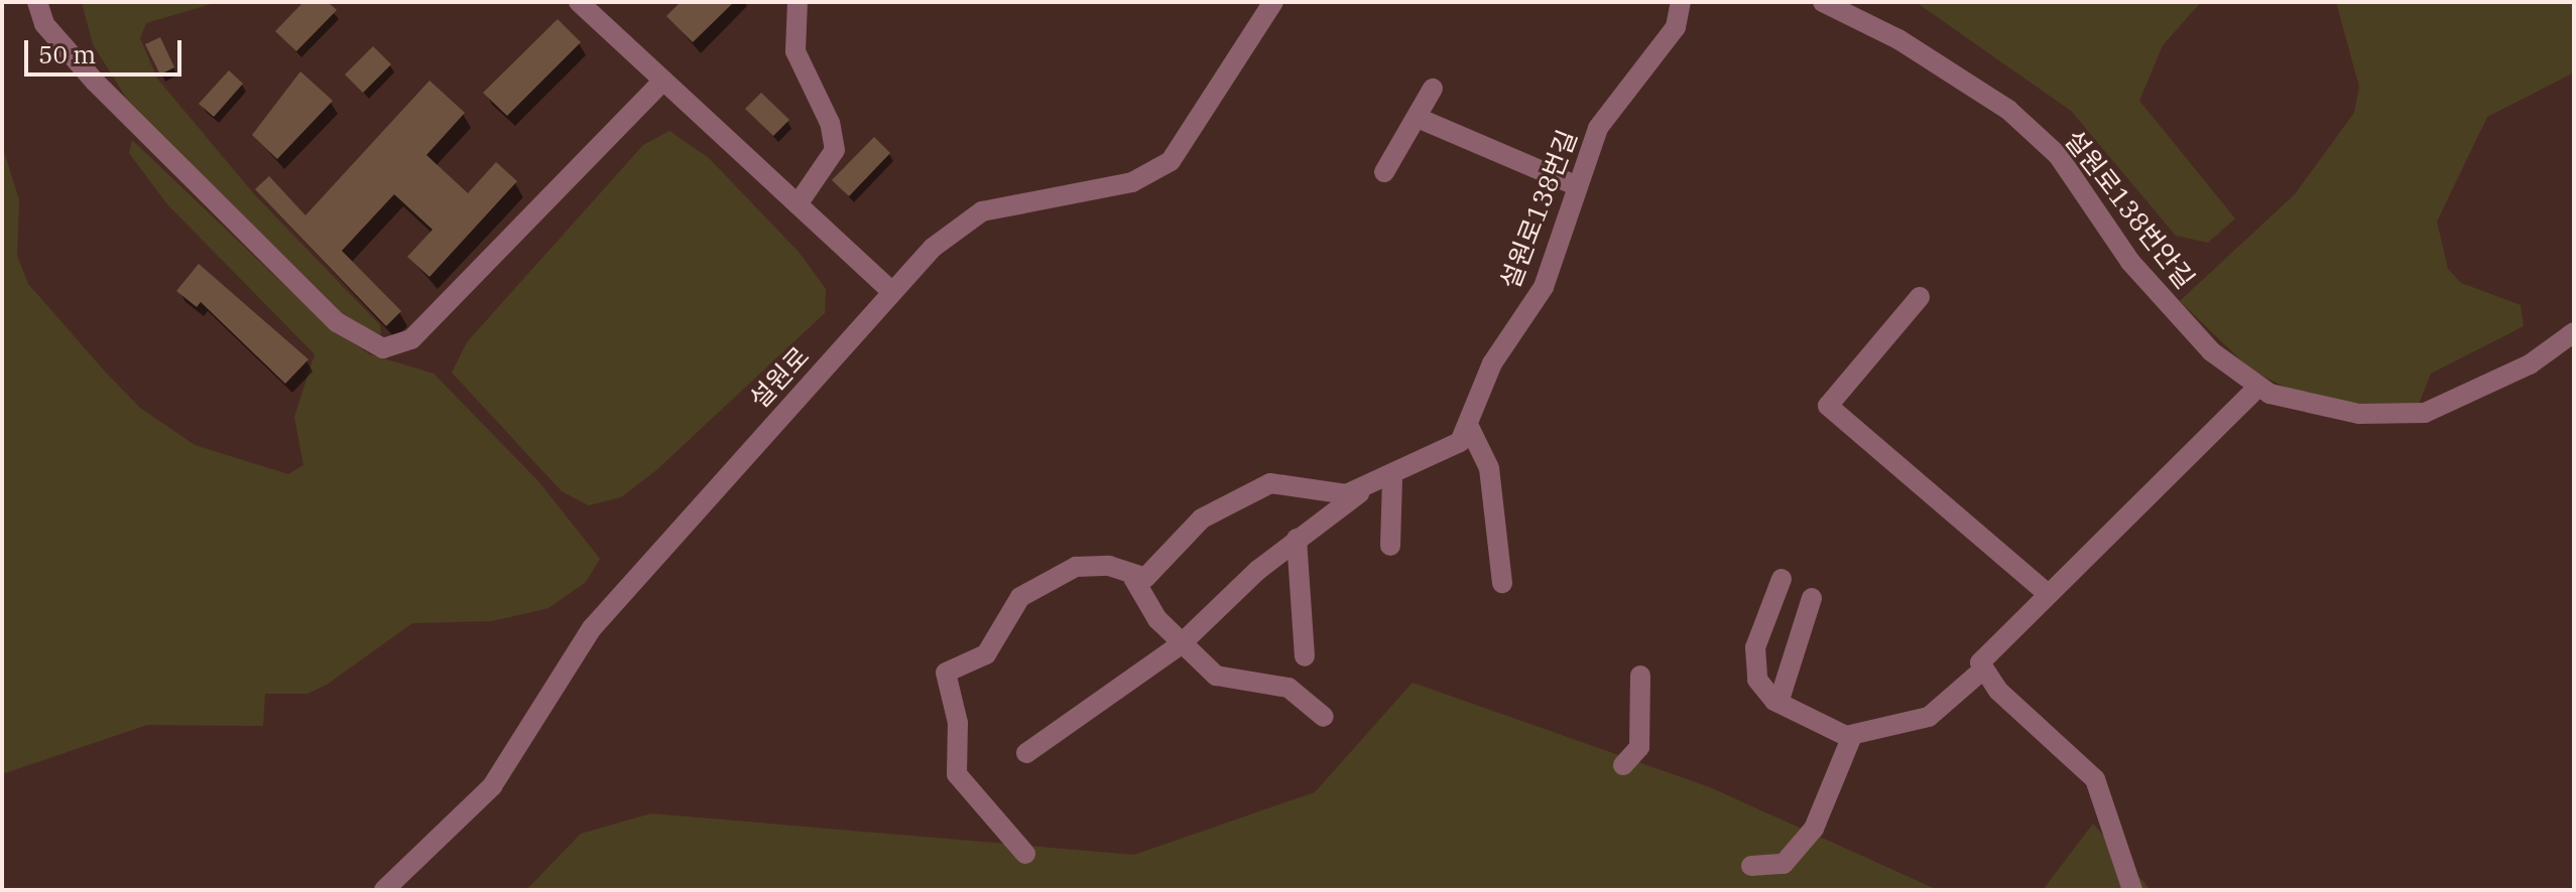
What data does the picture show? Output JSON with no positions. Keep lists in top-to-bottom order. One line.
{"streets":{"street":["설원로138번길","설원로138번안길","설원로"]},"scale_bar":"50 m"}
